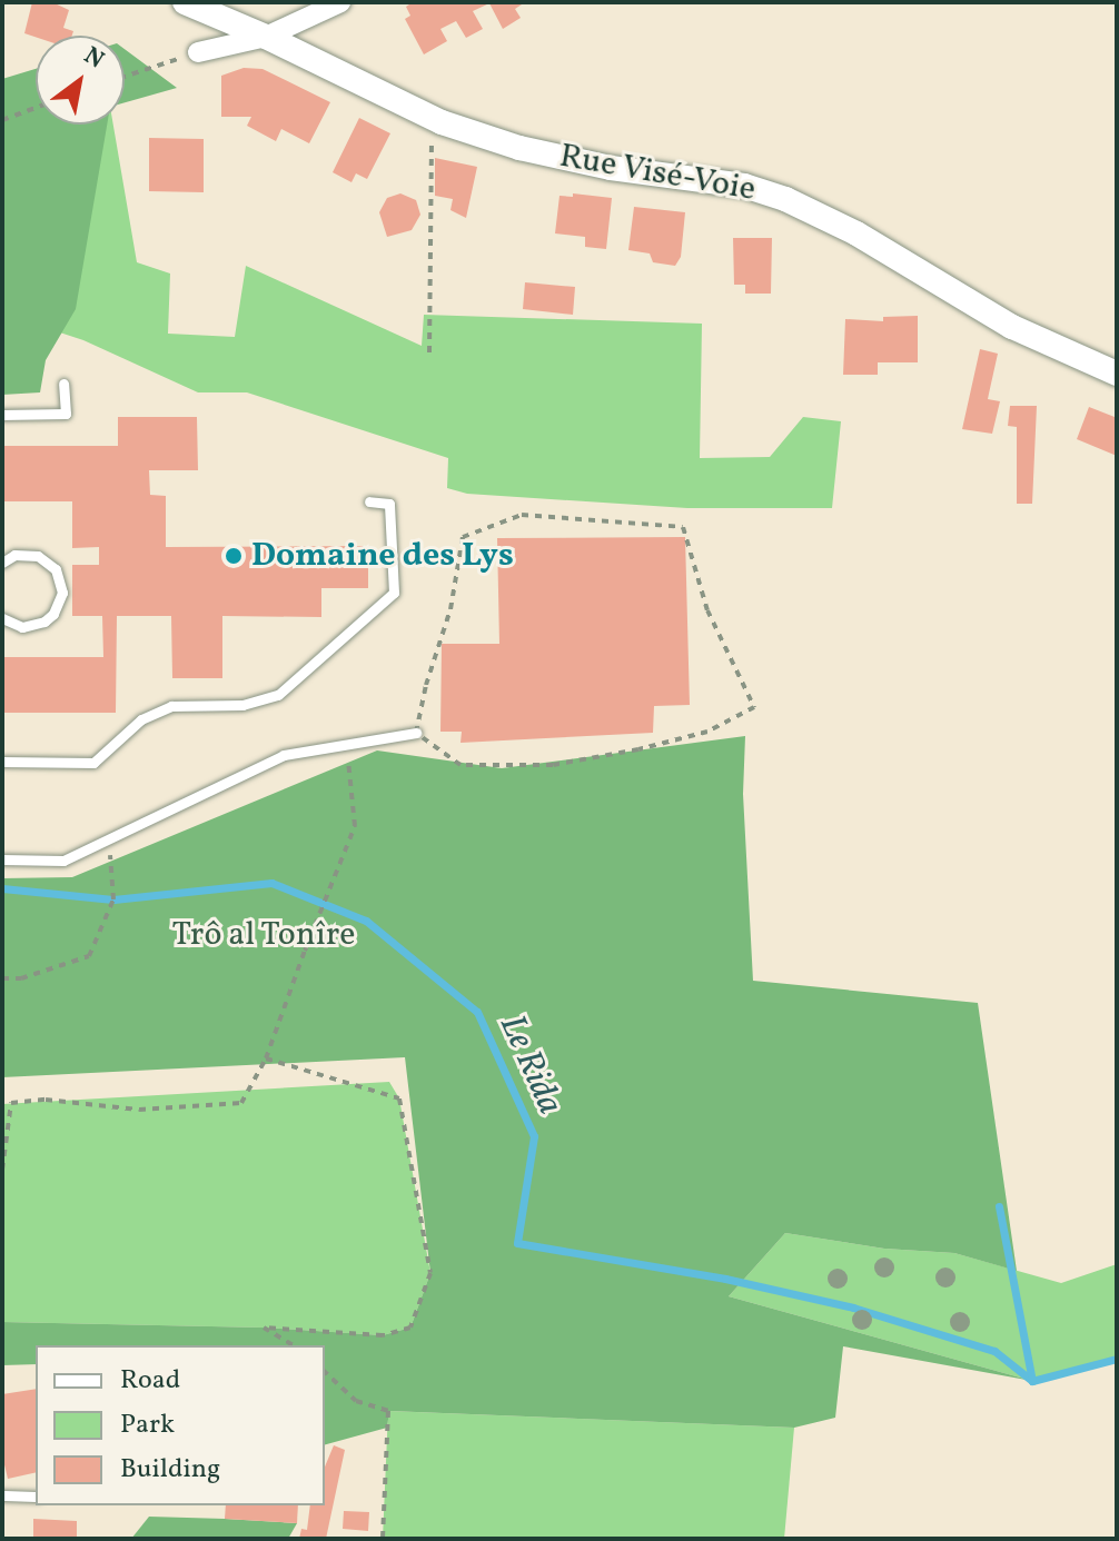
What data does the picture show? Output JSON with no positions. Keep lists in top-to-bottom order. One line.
{"streets":{"street":["Rue Visé-Voie"]},"water":["Le Rida"],"parks":["Trô al Tonîre"],"places":["Domaine des Lys"],"legend":["Road","Park","Building"],"north":"top right"}
